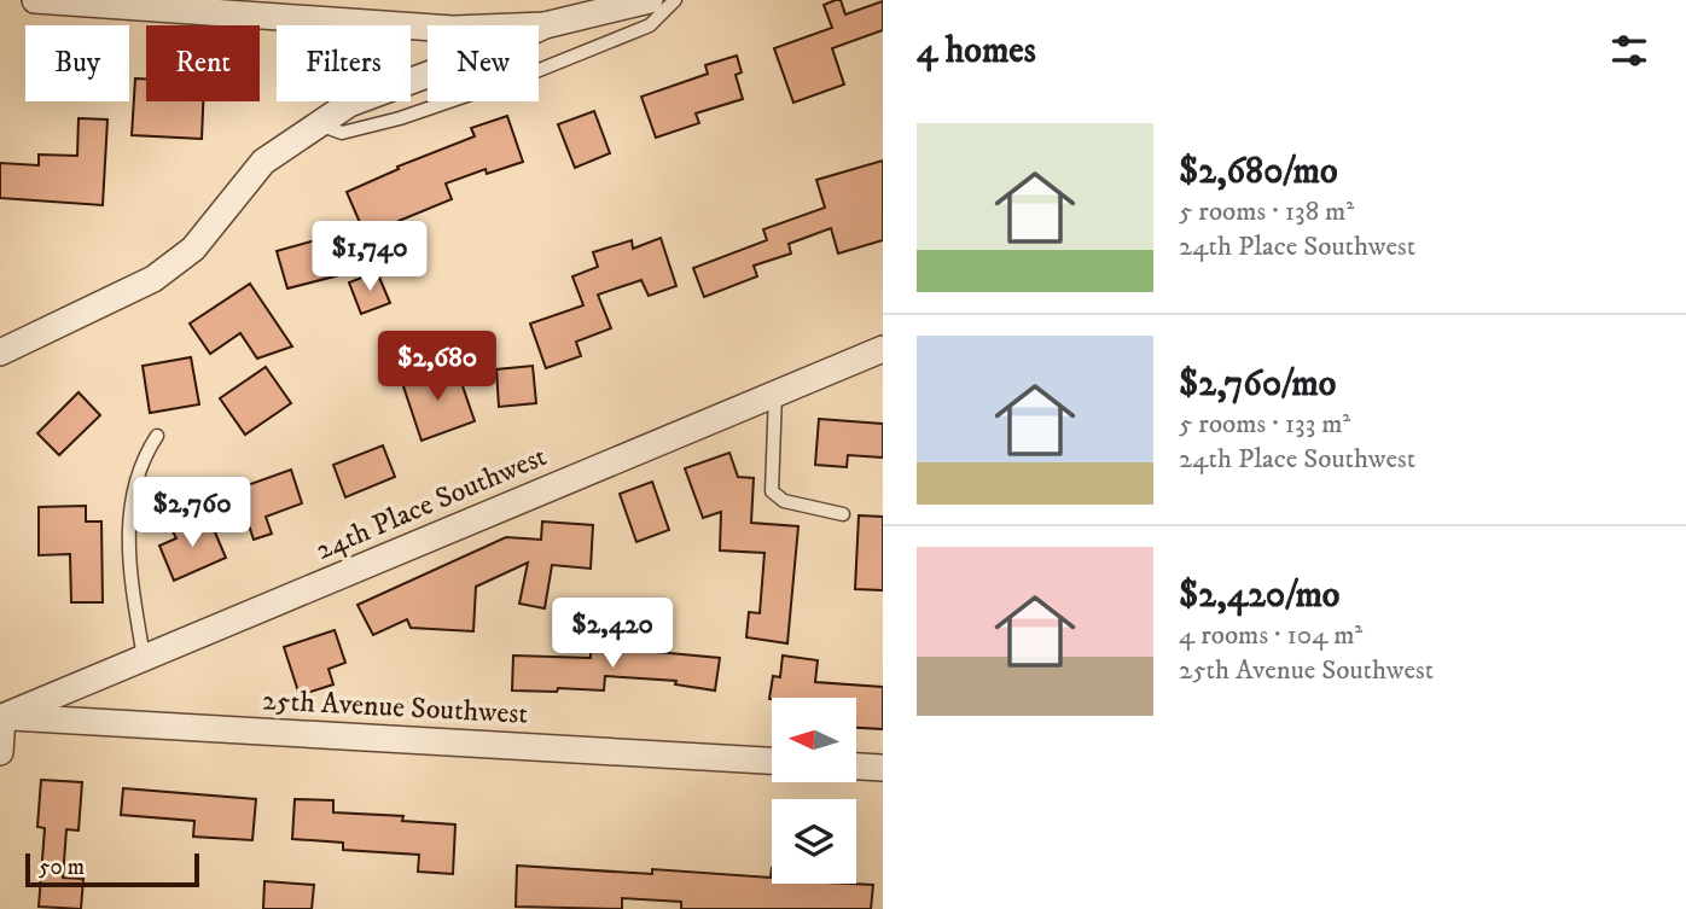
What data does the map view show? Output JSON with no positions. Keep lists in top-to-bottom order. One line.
{"streets":{"street":["24th Place Southwest","25th Avenue Southwest"]},"crossings":[["24th Place Southwest","25th Avenue Southwest"]],"scale_bar":"50 m","north":"left","page":{"heading":"4 homes","chip":["Buy","Rent","Filters","New"],"list":[{"name":"$2,680/mo","note":"5 rooms · 138 m² · 24th Place Southwest"},{"name":"$2,760/mo","note":"5 rooms · 133 m² · 24th Place Southwest"},{"name":"$2,420/mo","note":"4 rooms · 104 m² · 25th Avenue Southwest"}],"price":["$1,740","$2,680","$2,760","$2,420"],"scale":"50 m"}}
